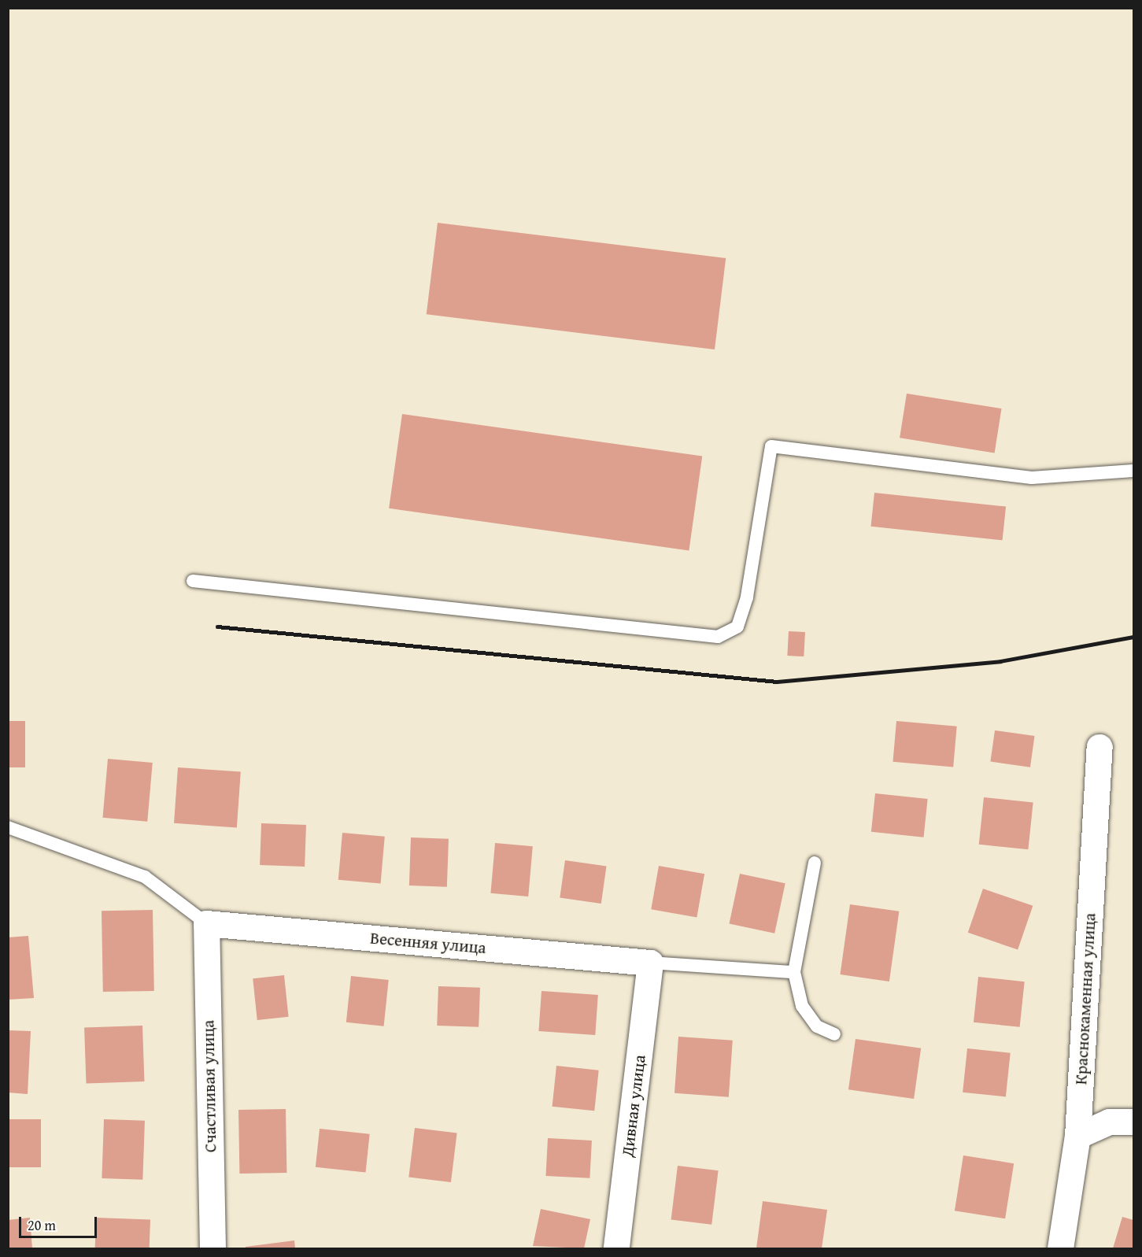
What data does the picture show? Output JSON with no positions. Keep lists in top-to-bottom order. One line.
{"streets":{"street":["Весенняя улица","Краснокаменная улица","Счастливая улица","Дивная улица"]},"crossings":[["Весенняя улица","Счастливая улица"],["Весенняя улица","Дивная улица"]],"scale_bar":"20 m"}
